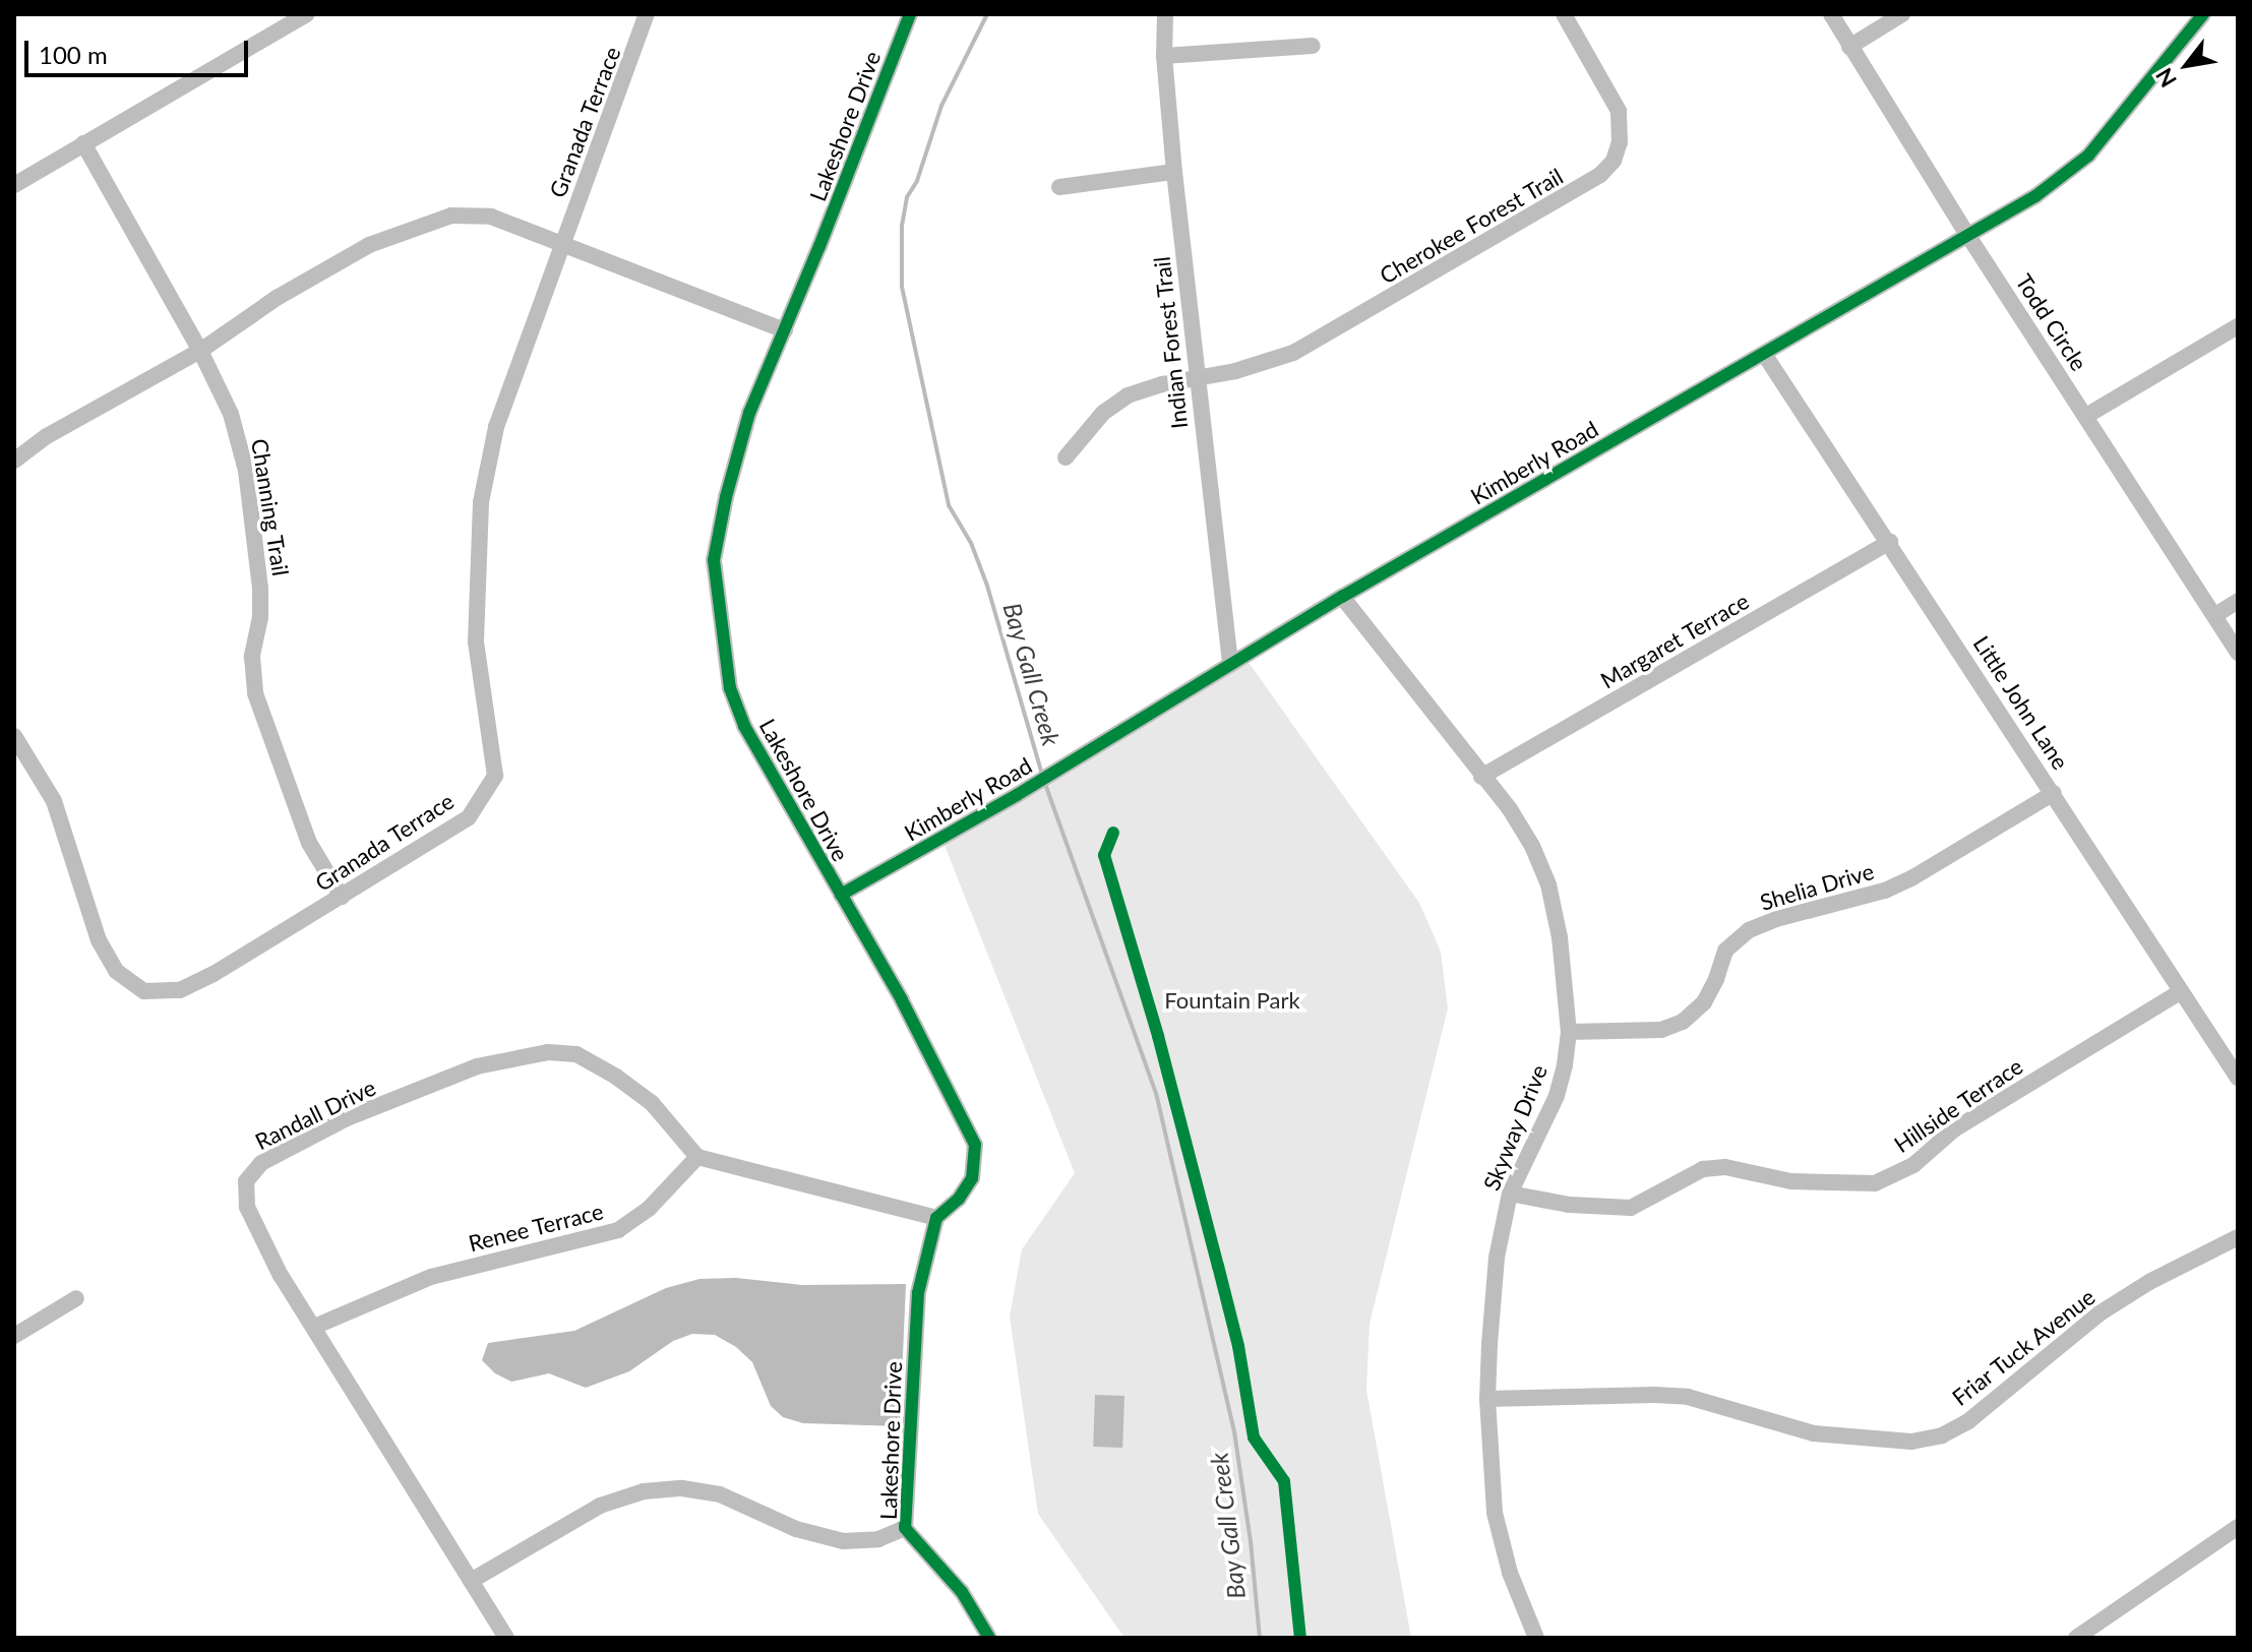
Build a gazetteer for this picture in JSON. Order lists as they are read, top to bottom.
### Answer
{
  "streets": {
    "street": [
      "Granada Terrace",
      "Lakeshore Drive",
      "Cherokee Forest Trail",
      "Todd Circle",
      "Indian Forest Trail",
      "Kimberly Road",
      "Channing Trail",
      "Margaret Terrace",
      "Little John Lane",
      "Shelia Drive",
      "Hillside Terrace",
      "Randall Drive",
      "Skyway Drive",
      "Renee Terrace",
      "Friar Tuck Avenue"
    ]
  },
  "crossings": [
    ["Granada Terrace", "Channing Trail"],
    ["Lakeshore Drive", "Kimberly Road"],
    ["Cherokee Forest Trail", "Indian Forest Trail"],
    ["Todd Circle", "Kimberly Road"],
    ["Indian Forest Trail", "Kimberly Road"],
    ["Kimberly Road", "Little John Lane"],
    ["Kimberly Road", "Skyway Drive"],
    ["Margaret Terrace", "Little John Lane"],
    ["Margaret Terrace", "Skyway Drive"],
    ["Little John Lane", "Shelia Drive"],
    ["Little John Lane", "Hillside Terrace"],
    ["Shelia Drive", "Skyway Drive"],
    ["Hillside Terrace", "Skyway Drive"],
    ["Randall Drive", "Renee Terrace"],
    ["Skyway Drive", "Friar Tuck Avenue"]
  ],
  "water": ["Bay Gall Creek"],
  "parks": ["Fountain Park"],
  "scale_bar": "100 m",
  "north": "bottom left"
}
